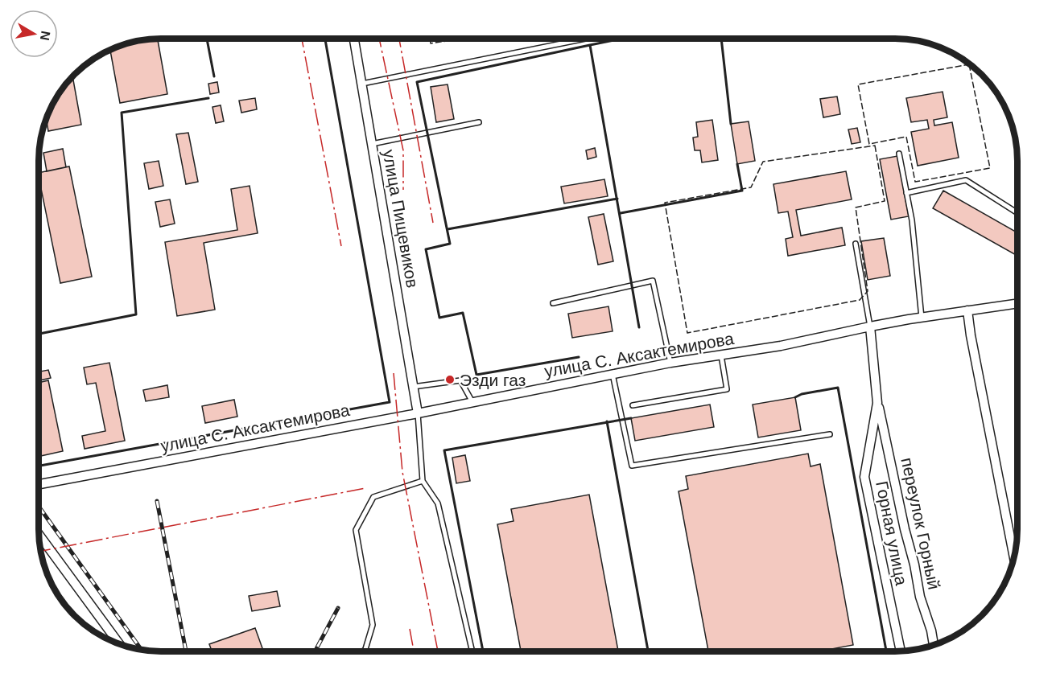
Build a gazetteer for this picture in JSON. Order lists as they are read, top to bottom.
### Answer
{
  "streets": {
    "street": [
      "улица Пищевиков",
      "улица С. Аксактемирова",
      "переулок Горный",
      "Горная улица"
    ]
  },
  "crossings": [
    ["улица Пищевиков", "улица С. Аксактемирова"],
    ["улица С. Аксактемирова", "Горная улица"],
    ["переулок Горный", "Горная улица"]
  ],
  "places": ["Эзди газ"],
  "north": "right"
}
